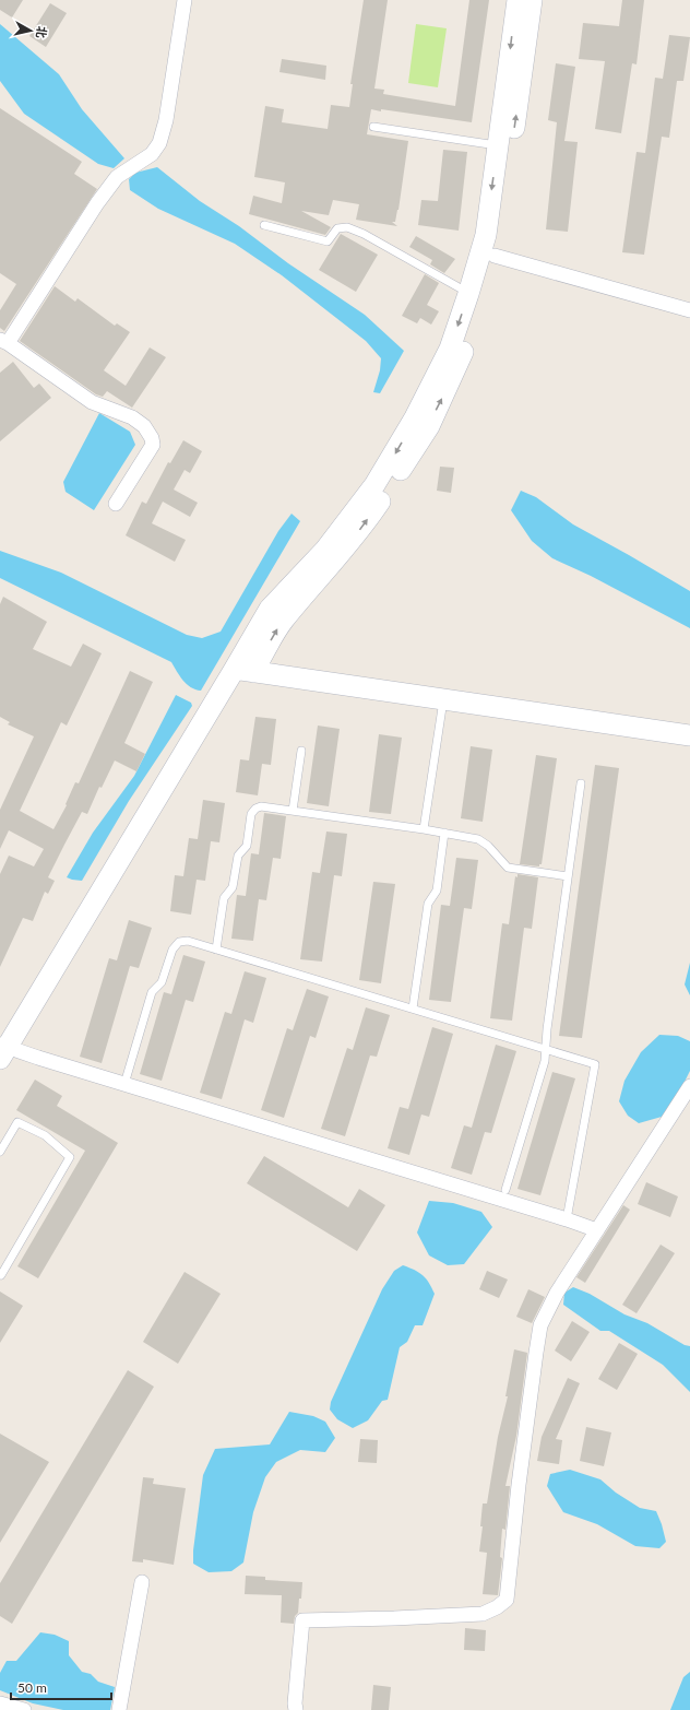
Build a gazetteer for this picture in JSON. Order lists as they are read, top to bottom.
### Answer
{
  "scale_bar": "50 m",
  "north": "right"
}
